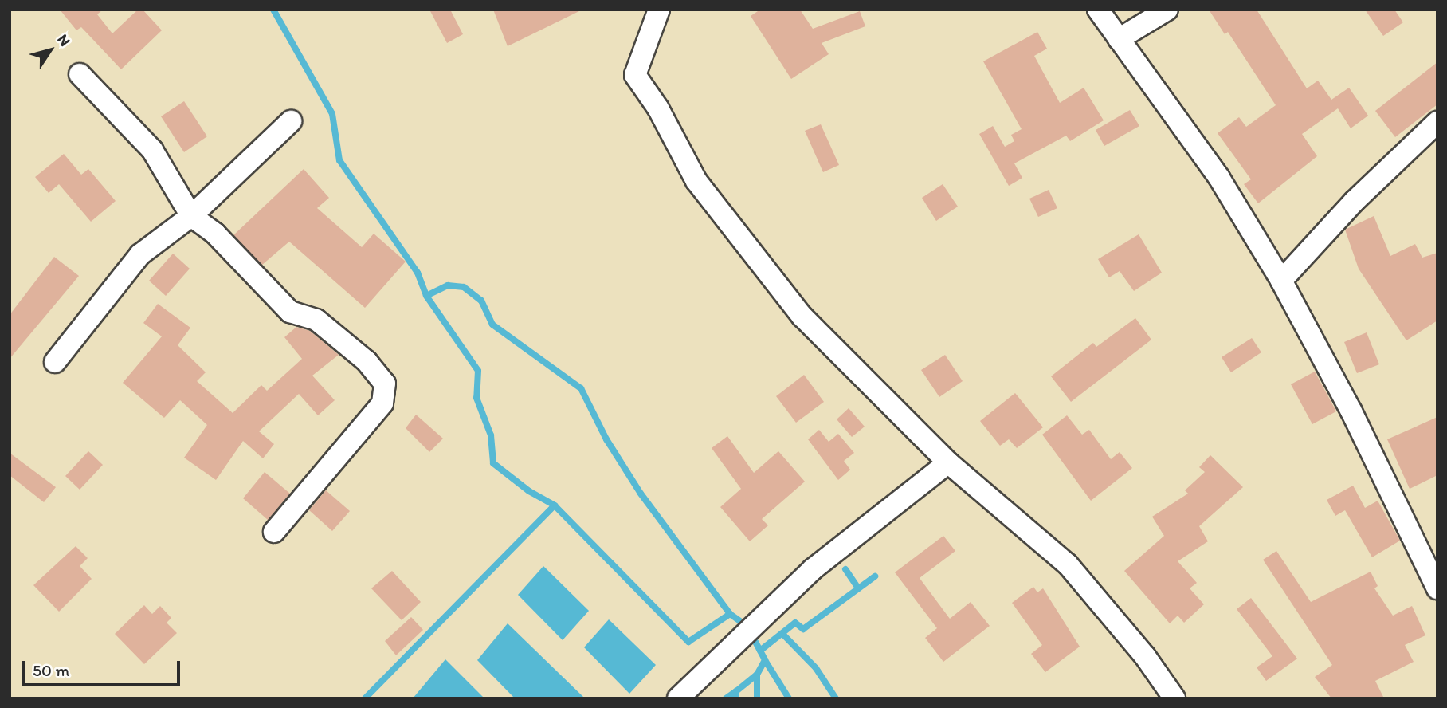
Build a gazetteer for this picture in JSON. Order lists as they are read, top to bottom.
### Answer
{
  "scale_bar": "50 m",
  "north": "top right"
}
